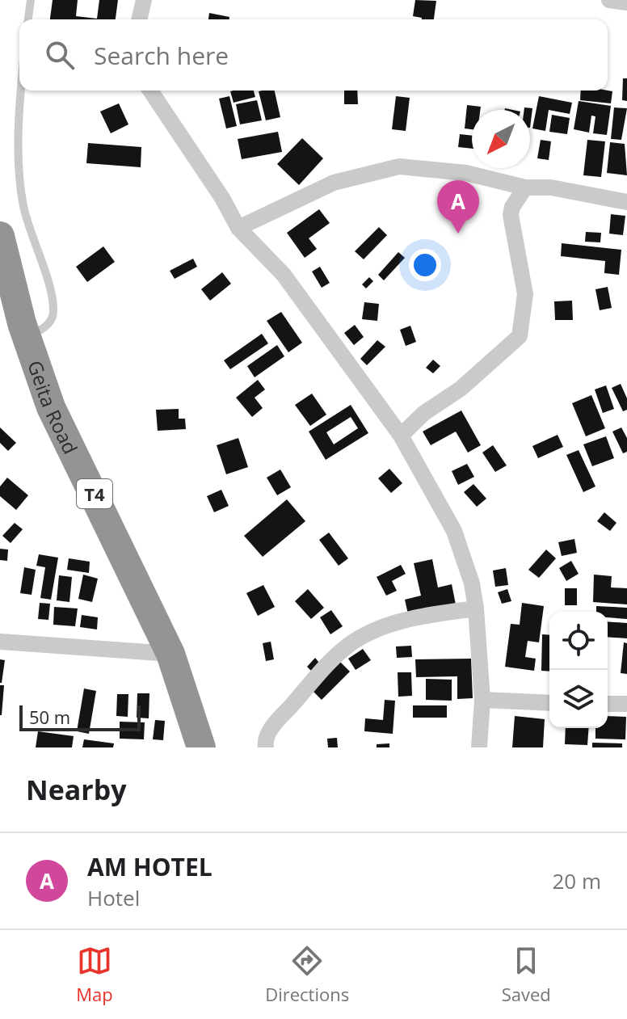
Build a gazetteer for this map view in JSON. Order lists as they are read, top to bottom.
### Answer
{
  "streets": {
    "highway": ["Geita Road", "T4"]
  },
  "scale_bar": "50 m",
  "north": "bottom left",
  "page": {
    "search": "Search here",
    "pins": "A",
    "scale": "50 m",
    "heading": "Nearby",
    "list": [
      {
        "mark": "A",
        "name": "AM HOTEL",
        "note": "Hotel",
        "value": "20 m"
      }
    ],
    "nav": ["Map", "Directions", "Saved"]
  }
}
